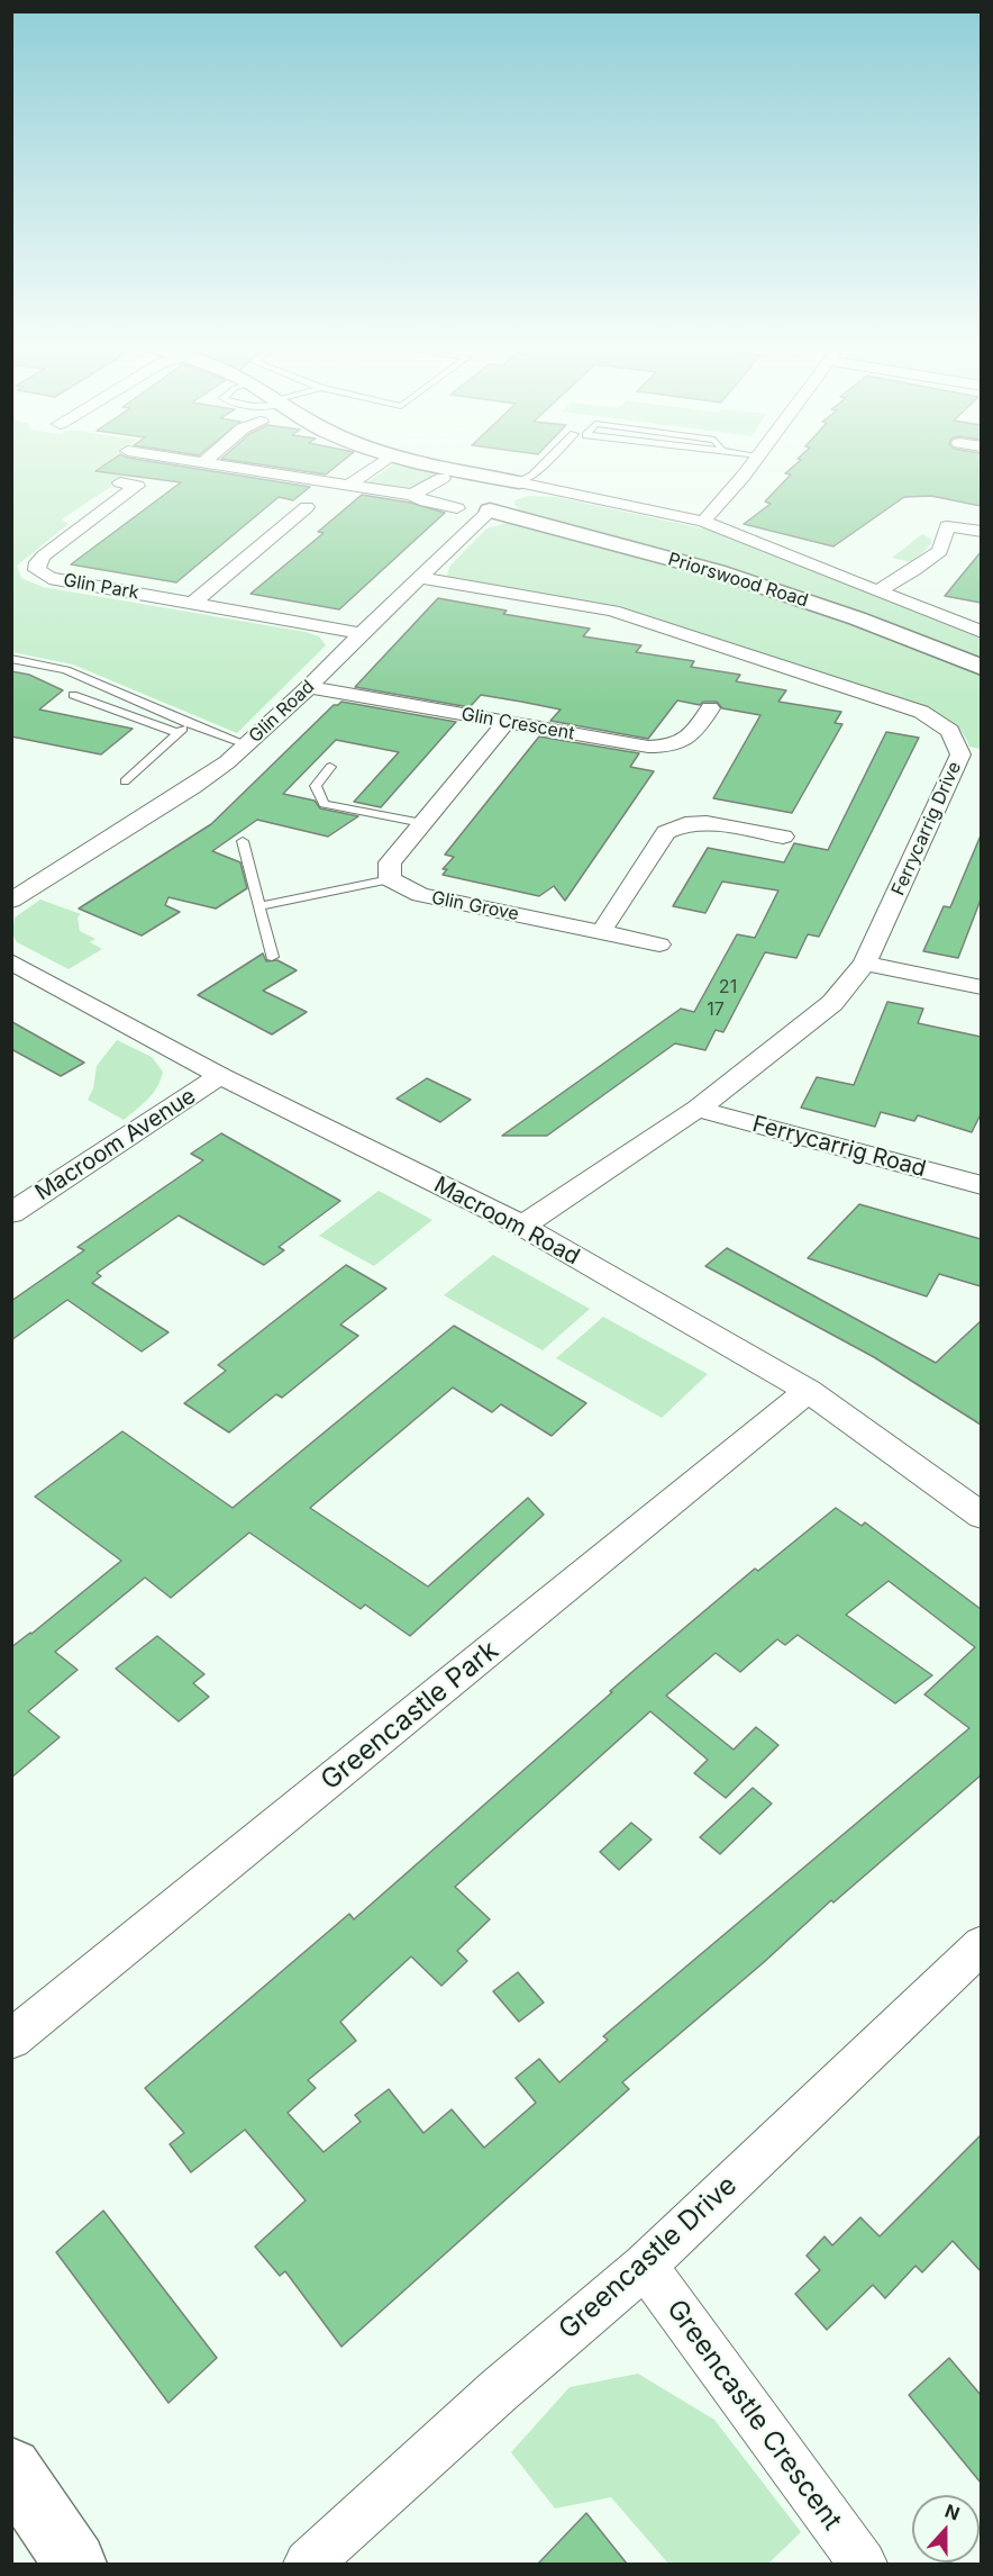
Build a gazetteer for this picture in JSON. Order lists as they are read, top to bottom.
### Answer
{
  "streets": {
    "street": [
      "Priorswood Road",
      "Glin Park",
      "Glin Road",
      "Glin Crescent",
      "Ferrycarrig Drive",
      "Glin Grove",
      "Macroom Avenue",
      "Ferrycarrig Road",
      "Macroom Road",
      "Greencastle Park",
      "Greencastle Drive",
      "Greencastle Crescent"
    ]
  },
  "crossings": [
    ["Priorswood Road", "Glin Road"],
    ["Glin Park", "Glin Road"],
    ["Glin Road", "Glin Crescent"],
    ["Glin Road", "Ferrycarrig Drive"],
    ["Ferrycarrig Drive", "Ferrycarrig Road"],
    ["Ferrycarrig Drive", "Macroom Road"],
    ["Macroom Avenue", "Macroom Road"],
    ["Macroom Road", "Greencastle Park"],
    ["Greencastle Drive", "Greencastle Crescent"]
  ],
  "house_numbers": ["21", "17"],
  "north": "top"
}
